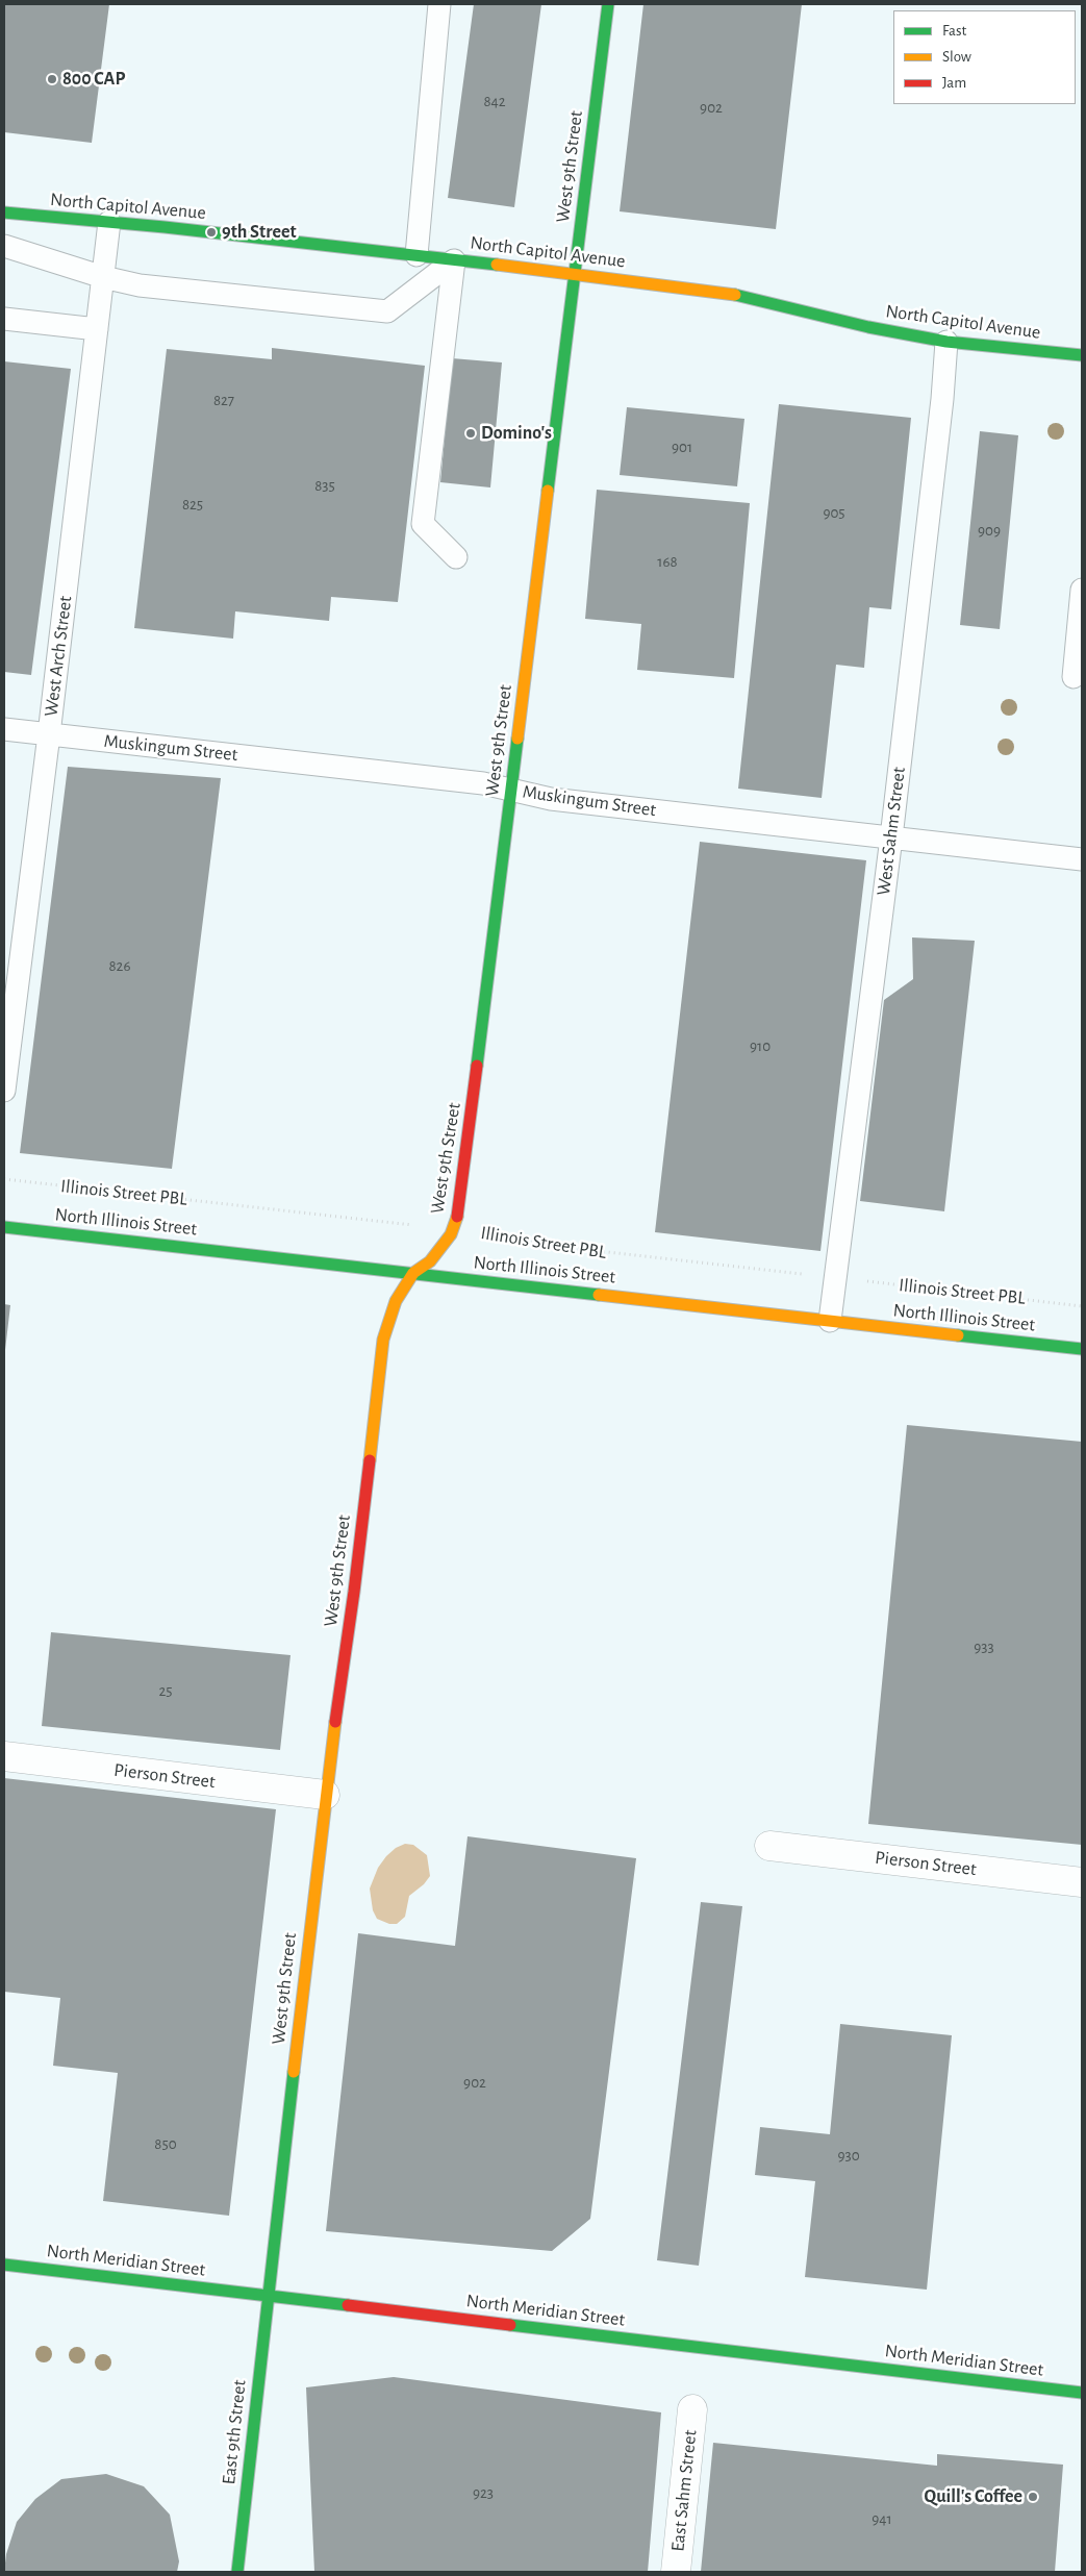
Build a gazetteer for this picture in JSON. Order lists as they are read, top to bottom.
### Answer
{
  "streets": {
    "main road": [
      "West 9th Street",
      "North Capitol Avenue",
      "North Illinois Street",
      "North Meridian Street",
      "East 9th Street"
    ],
    "street": ["Pierson Street", "East Sahm Street"],
    "lane": ["West Arch Street", "Muskingum Street", "West Sahm Street"],
    "path": ["Illinois Street PBL"]
  },
  "crossings": [
    ["West 9th Street", "North Capitol Avenue"],
    ["West 9th Street", "Muskingum Street"],
    ["West 9th Street", "Illinois Street PBL"],
    ["West 9th Street", "North Illinois Street"],
    ["West 9th Street", "Pierson Street"],
    ["West 9th Street", "North Meridian Street"],
    ["West 9th Street", "East 9th Street"],
    ["North Capitol Avenue", "West Arch Street"],
    ["North Capitol Avenue", "West Sahm Street"],
    ["West Arch Street", "Muskingum Street"],
    ["Muskingum Street", "West Sahm Street"],
    ["West Sahm Street", "Illinois Street PBL"],
    ["West Sahm Street", "North Illinois Street"],
    ["North Meridian Street", "East 9th Street"]
  ],
  "places": [
    "800 CAP",
    "9th Street",
    "Domino's",
    "Quill's Coffee"
  ],
  "house_numbers": [
    "842",
    "902",
    "827",
    "901",
    "835",
    "825",
    "905",
    "909",
    "168",
    "826",
    "910",
    "933",
    "25",
    "902",
    "850",
    "930",
    "923",
    "941"
  ],
  "legend": ["Fast", "Slow", "Jam"]
}
